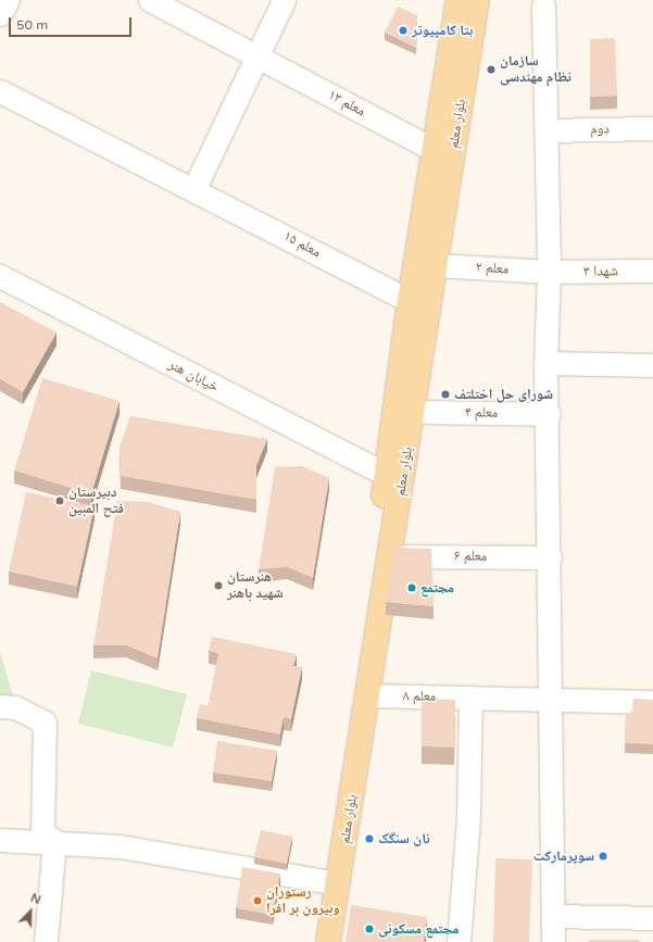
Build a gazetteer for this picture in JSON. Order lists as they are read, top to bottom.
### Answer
{
  "streets": {
    "main road": ["بلوار معلم"],
    "street": [
      "معلم ۱۳",
      "دوم",
      "معلم ۱۵",
      "معلم ۲",
      "شهدا ۳",
      "خیابان هنر",
      "معلم ۴",
      "معلم ۶",
      "معلم ۸"
    ]
  },
  "crossings": [
    ["معلم ۱۳", "بلوار معلم"],
    ["بلوار معلم", "معلم ۱۵"],
    ["بلوار معلم", "معلم ۲"],
    ["بلوار معلم", "خیابان هنر"],
    ["بلوار معلم", "معلم ۴"],
    ["بلوار معلم", "معلم ۶"],
    ["بلوار معلم", "معلم ۸"],
    ["معلم ۲", "شهدا ۳"]
  ],
  "places": [
    "بتا کامپیوتر",
    "سازمان نظام مهندسی",
    "شورای حل اختلتف",
    "دبیرستان فتح المبین",
    "هنرستان شهید باهنر",
    "مجتمع",
    "نان سنگک",
    "سوپرمارکت",
    "رستوران وبیرون بر افرا",
    "مجتمع مسکونی"
  ],
  "scale_bar": "50 m",
  "north": "top right"
}
